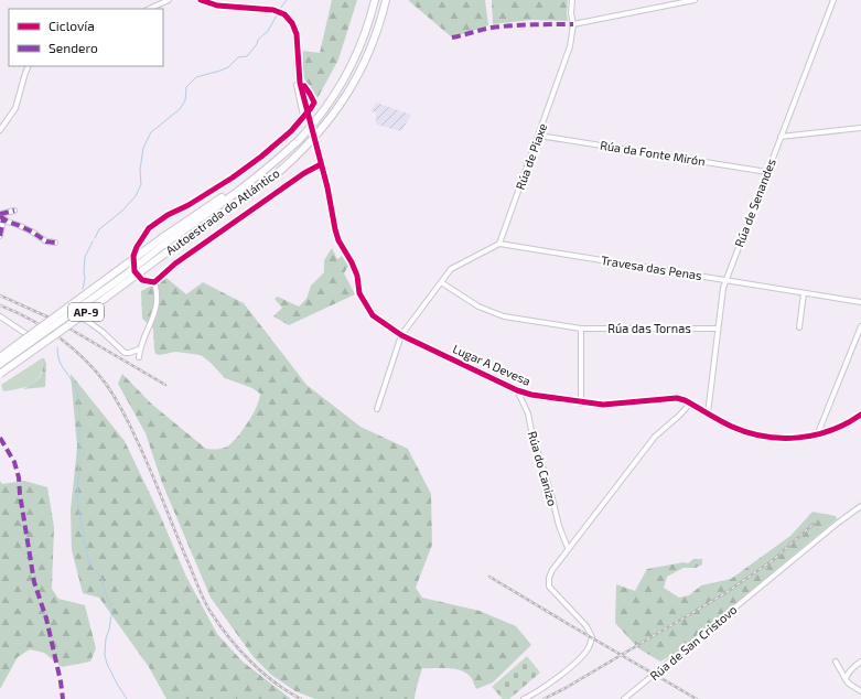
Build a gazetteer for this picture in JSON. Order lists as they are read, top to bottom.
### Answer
{
  "streets": {
    "highway": ["Autoestrada do Atlántico", "AP-9"],
    "street": [
      "Rúa da Fonte Mirón",
      "Rúa de Piaxe",
      "Rúa de Senandes",
      "Travesa das Penas",
      "Rúa das Tornas",
      "Lugar A Devesa",
      "Rúa do Canizo",
      "Rúa de San Cristovo"
    ]
  },
  "crossings": [
    ["Rúa da Fonte Mirón", "Rúa de Piaxe"],
    ["Rúa da Fonte Mirón", "Rúa de Senandes"],
    ["Rúa de Piaxe", "Travesa das Penas"],
    ["Rúa de Senandes", "Travesa das Penas"],
    ["Rúa de Senandes", "Rúa das Tornas"],
    ["Rúa de Senandes", "Lugar A Devesa"],
    ["Lugar A Devesa", "Rúa do Canizo"]
  ],
  "legend": ["Ciclovía", "Sendero"]
}
